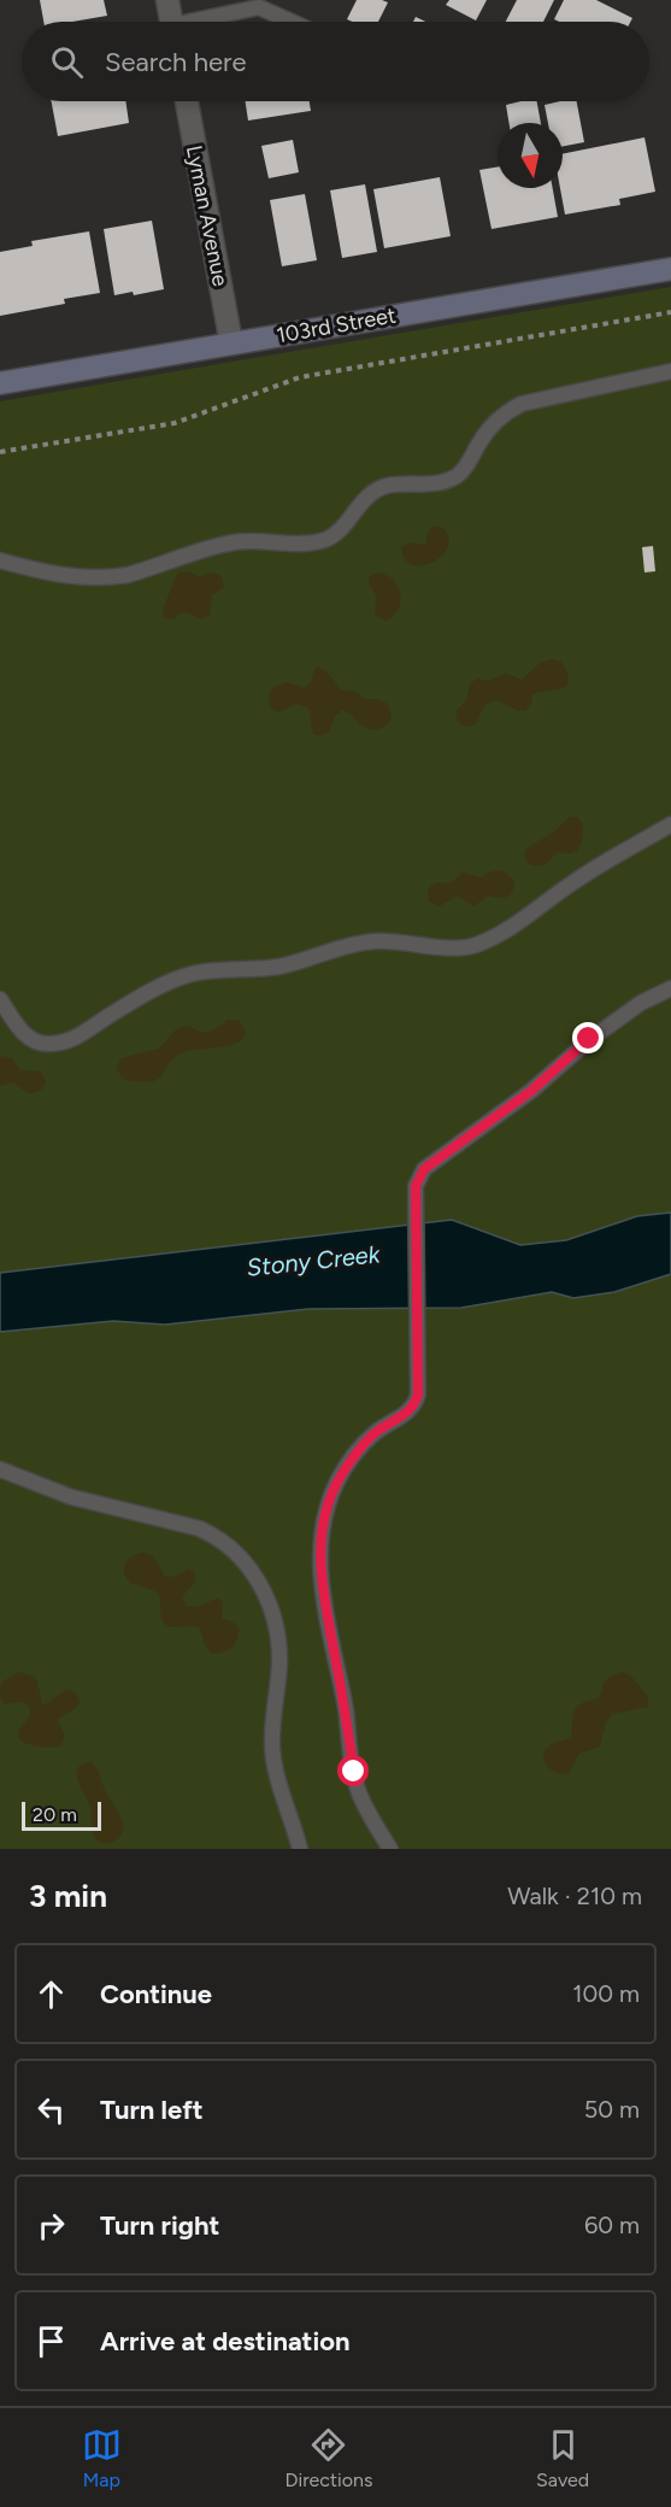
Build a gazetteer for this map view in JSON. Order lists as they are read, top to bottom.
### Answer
{
  "streets": {
    "street": ["Lyman Avenue", "103rd Street"]
  },
  "crossings": [
    ["Lyman Avenue", "103rd Street"]
  ],
  "water": ["Stony Creek"],
  "scale_bar": "20 m",
  "north": "bottom",
  "page": {
    "search": "Search here",
    "scale": "20 m",
    "heading": ["3 min", "Walk · 210 m"],
    "list": [
      ["Continue", "100 m"],
      ["Turn left", "50 m"],
      ["Turn right", "60 m"],
      "Arrive at destination"
    ],
    "nav": ["Map", "Directions", "Saved"]
  }
}
